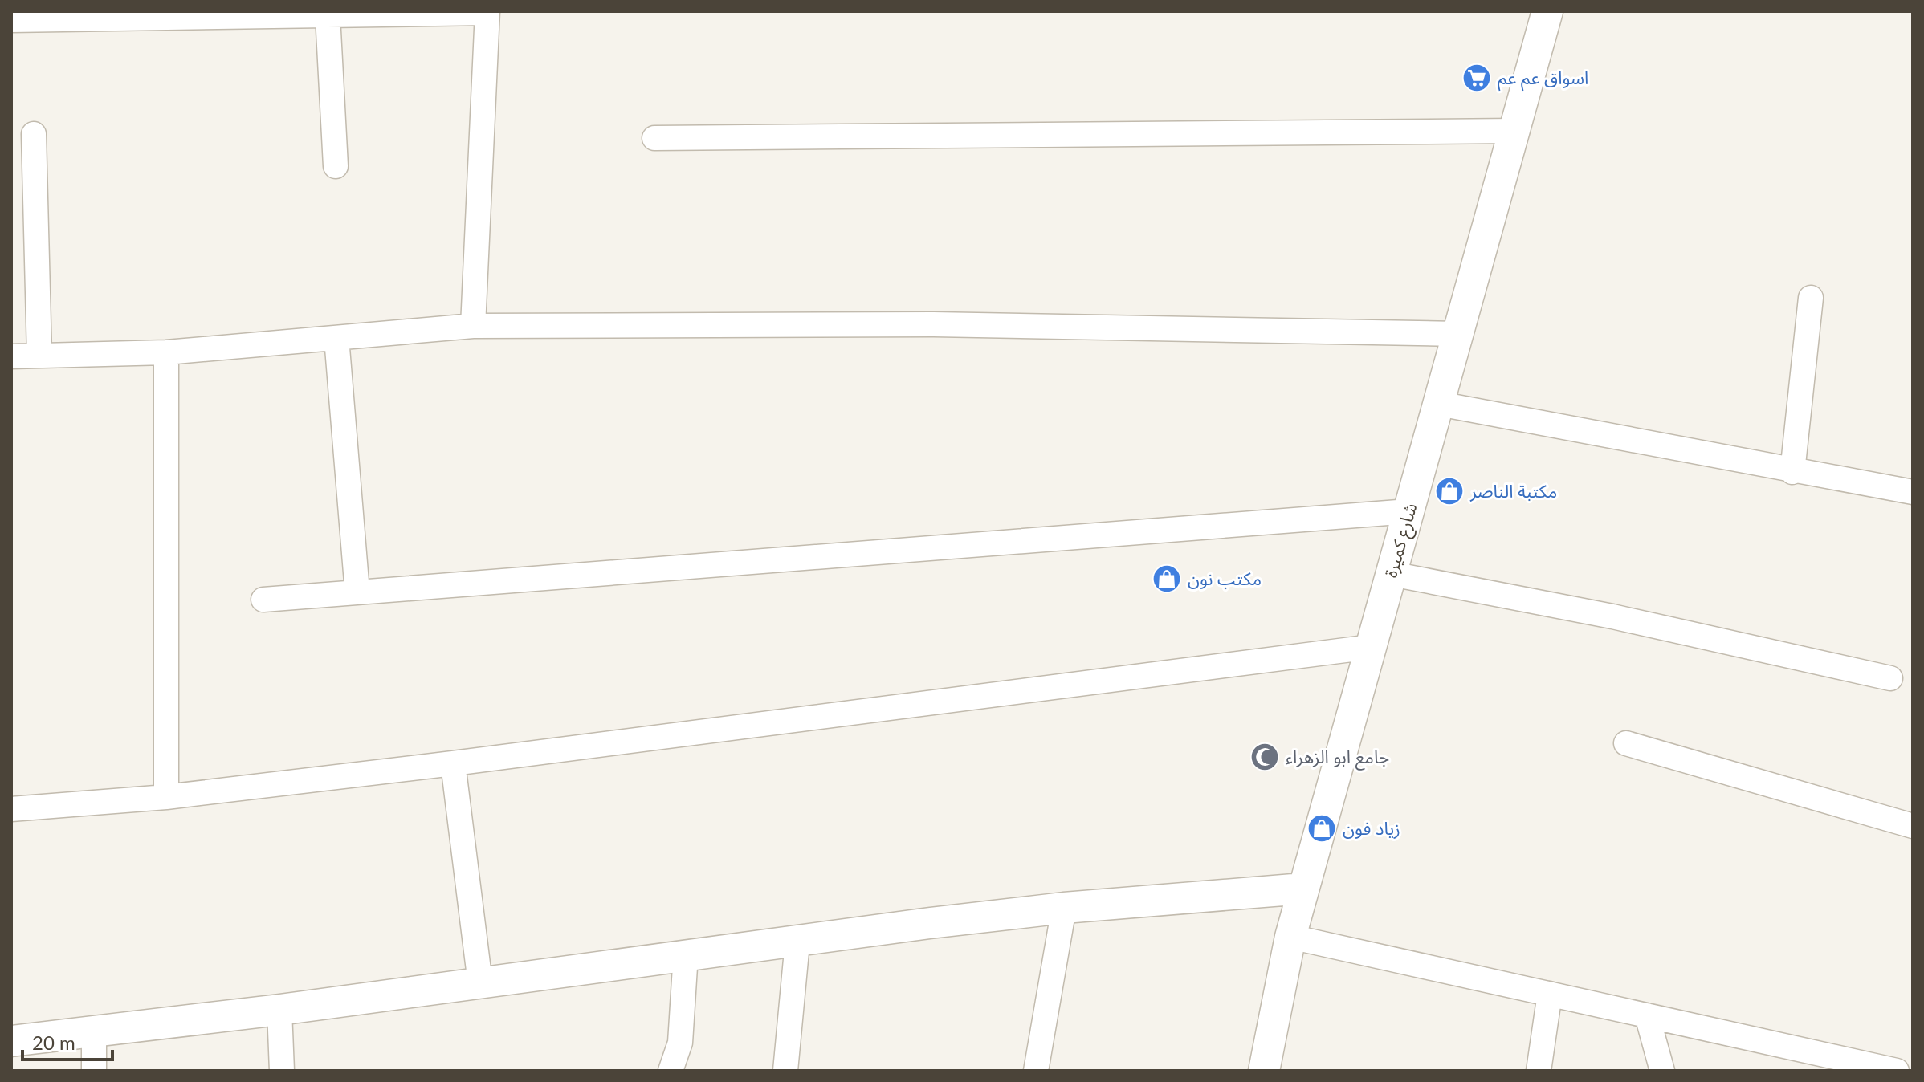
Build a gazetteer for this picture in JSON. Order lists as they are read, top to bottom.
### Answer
{
  "streets": {
    "street": ["شارع كميرة"]
  },
  "places": {
    "supermarket": ["اسواق عم عم"],
    "shop": ["مكتبة الناصر", "مكتب نون", "زياد فون"],
    "mosque": ["جامع ابو الزهراء"]
  },
  "scale_bar": "20 m"
}
